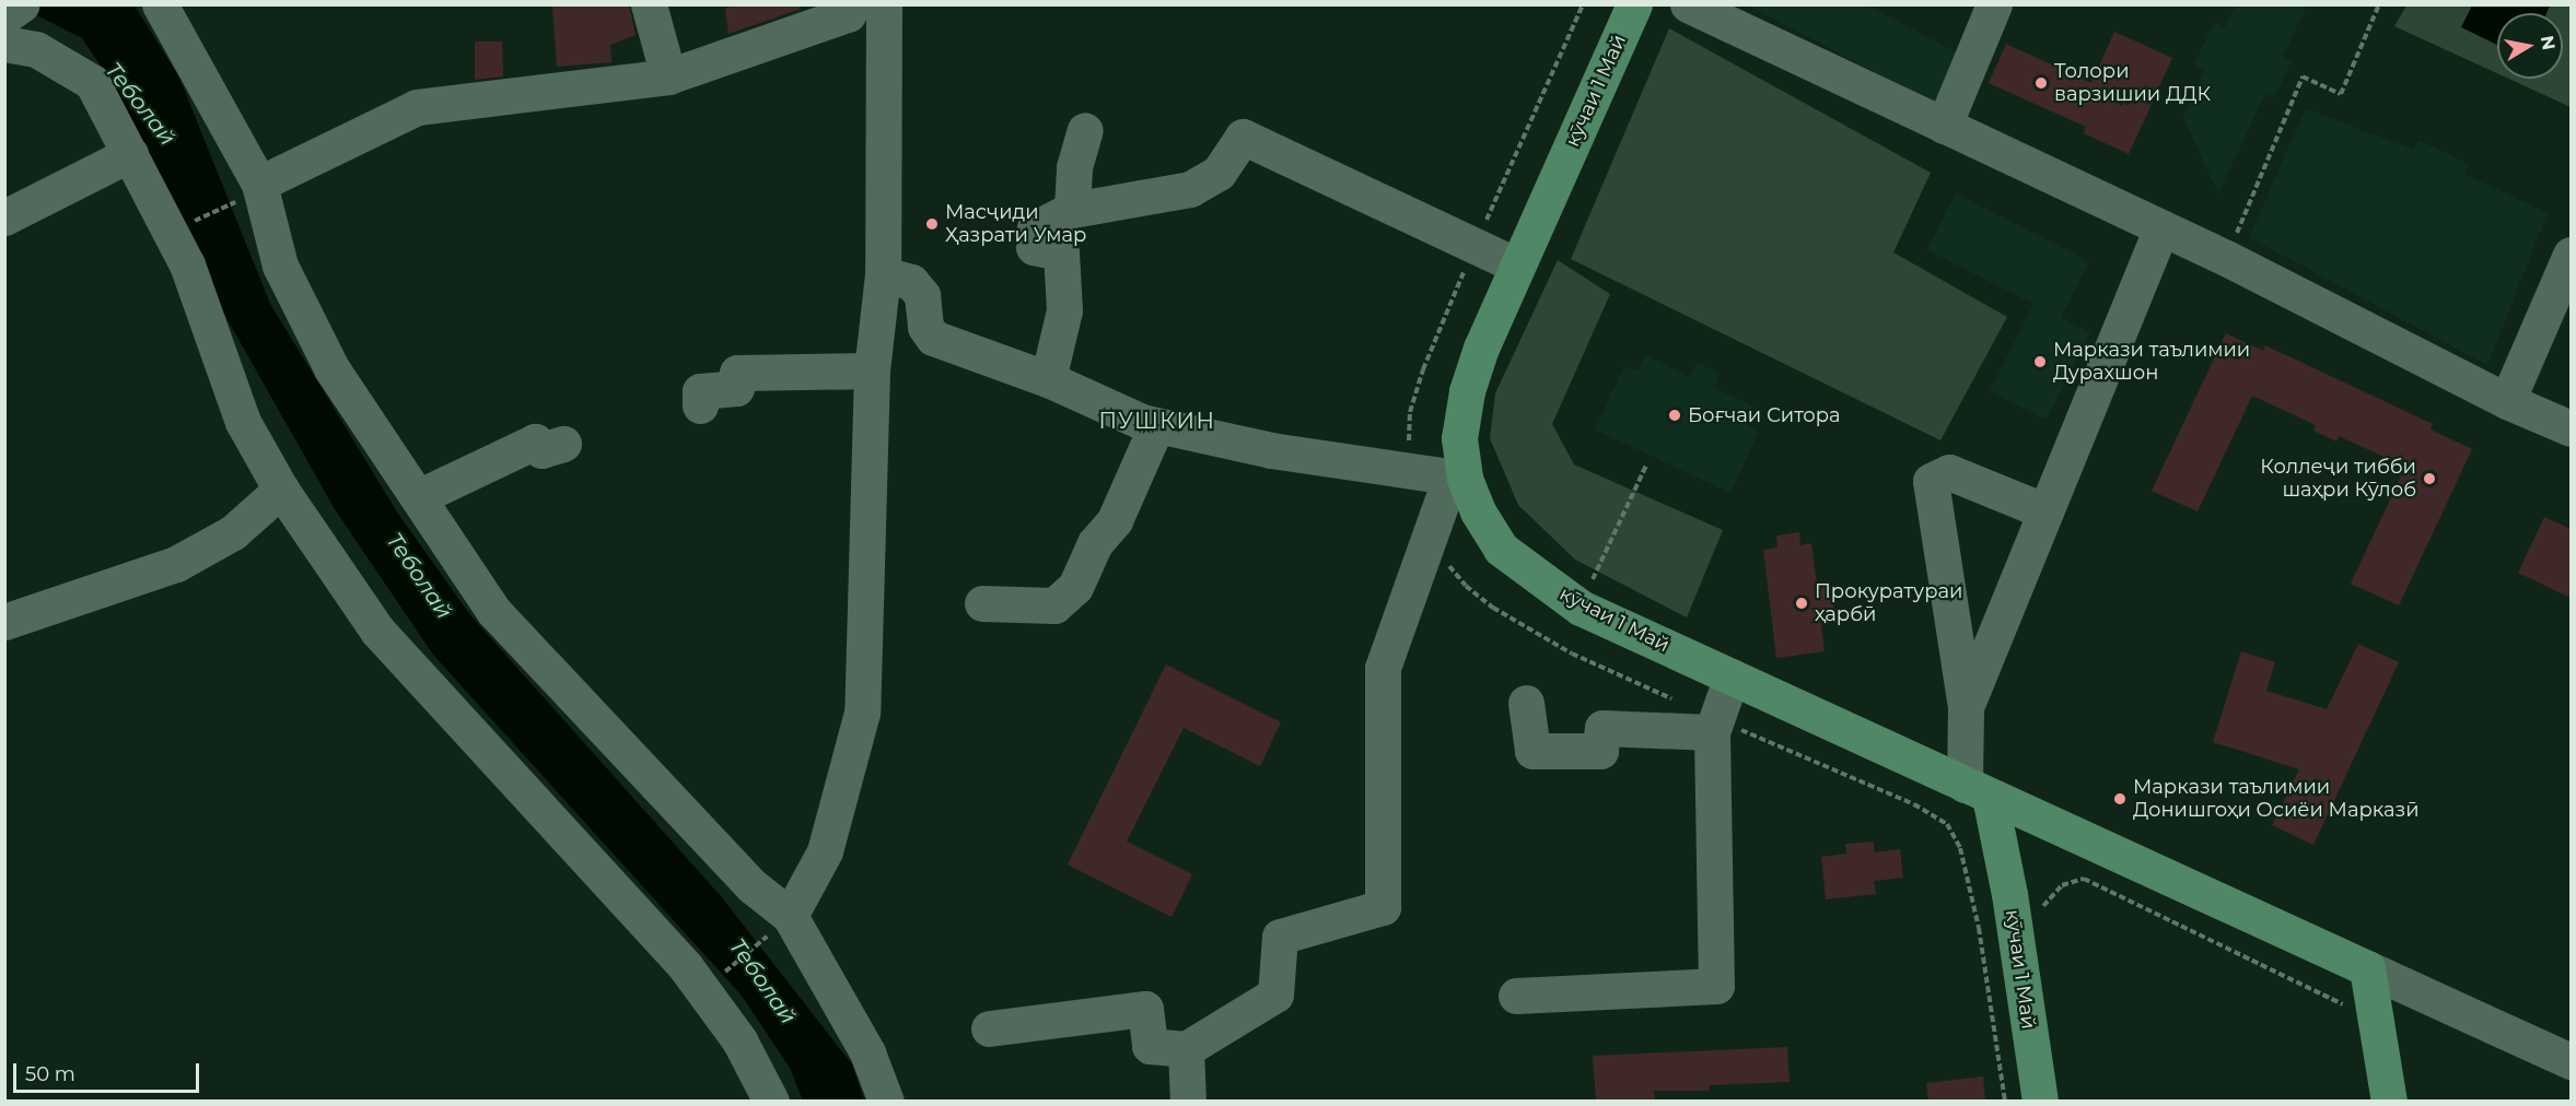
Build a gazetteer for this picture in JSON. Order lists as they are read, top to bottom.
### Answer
{
  "streets": {
    "main road": ["кӯчаи 1 Май"]
  },
  "districts": ["ПУШКИН"],
  "water": ["Теболай"],
  "places": [
    "Толори варзишии ДДК",
    "Масҷиди Ҳазрати Умар",
    "Маркази таълимии Дурахшон",
    "Боғчаи Ситора",
    "Коллеҷи тибби шаҳри Кӯлоб",
    "Прокуратураи ҳарбӣ",
    "Маркази таълимии Донишгоҳи Осиёи Марказӣ"
  ],
  "scale_bar": "50 m",
  "north": "right"
}
